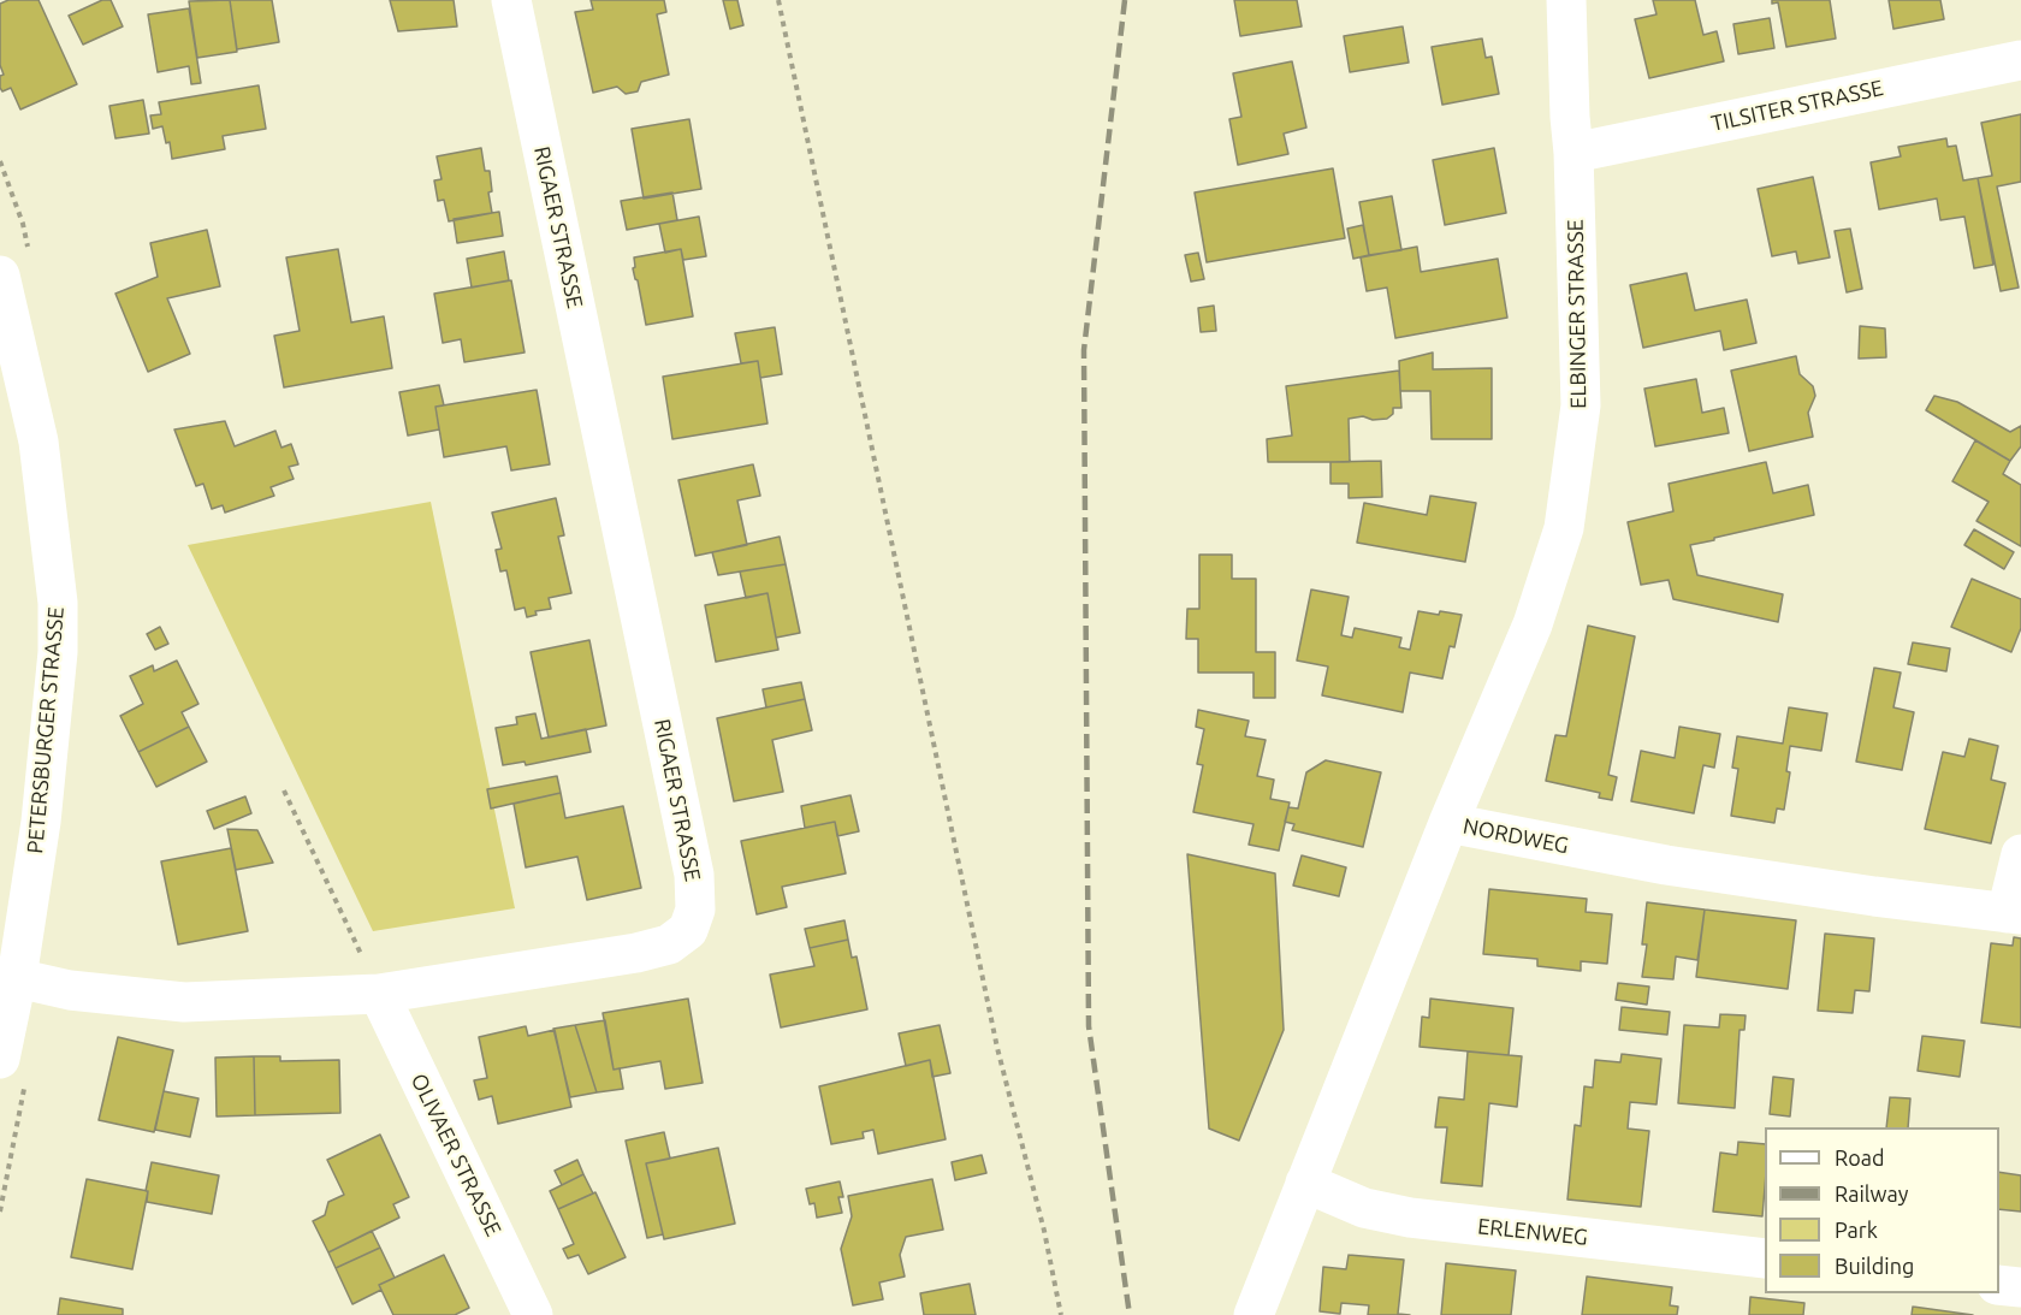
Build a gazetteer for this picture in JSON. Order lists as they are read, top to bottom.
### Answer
{
  "streets": {
    "street": [
      "TILSITER STRASSE",
      "RIGAER STRASSE",
      "ELBINGER STRASSE",
      "PETERSBURGER STRASSE",
      "NORDWEG",
      "OLIVAER STRASSE",
      "ERLENWEG"
    ]
  },
  "crossings": [
    ["TILSITER STRASSE", "ELBINGER STRASSE"],
    ["RIGAER STRASSE", "PETERSBURGER STRASSE"],
    ["RIGAER STRASSE", "OLIVAER STRASSE"],
    ["ELBINGER STRASSE", "NORDWEG"],
    ["NORDWEG", "ERLENWEG"]
  ],
  "legend": [
    "Road",
    "Railway",
    "Park",
    "Building"
  ]
}
